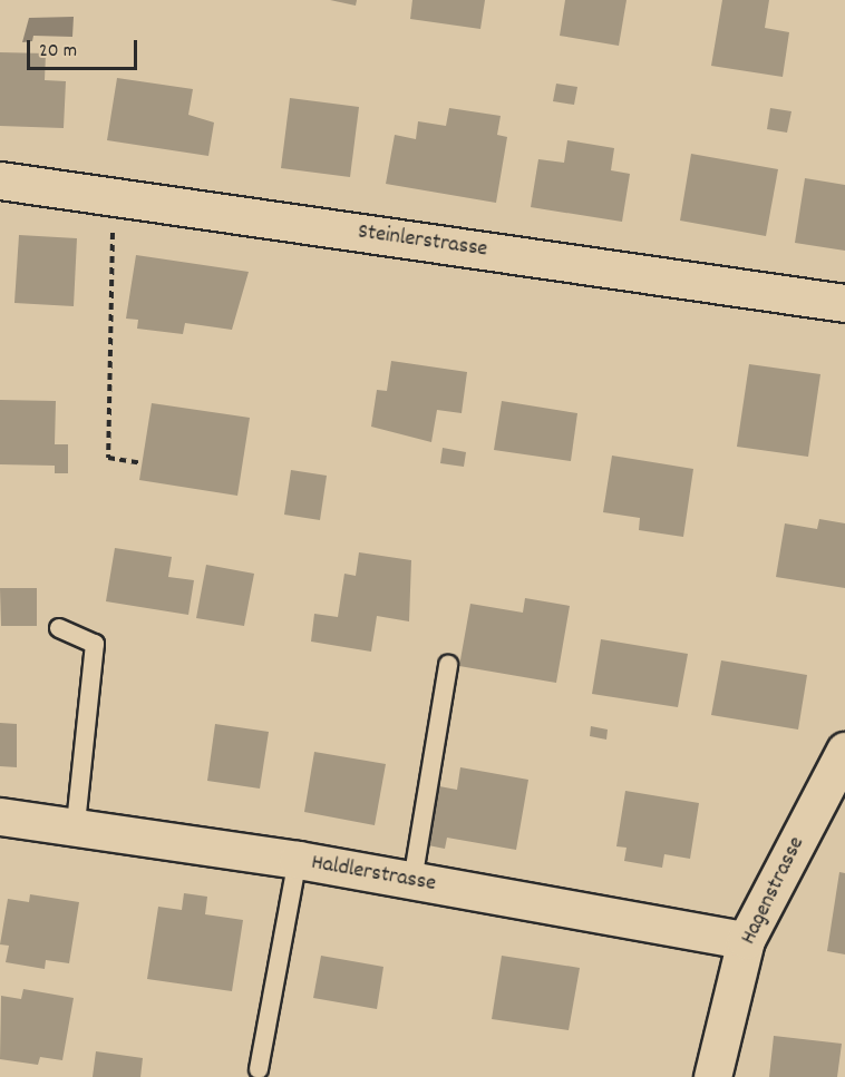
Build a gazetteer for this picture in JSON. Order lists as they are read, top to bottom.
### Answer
{
  "streets": {
    "street": ["Steinlerstrasse", "Haldlerstrasse", "Hagenstrasse"]
  },
  "crossings": [
    ["Haldlerstrasse", "Hagenstrasse"]
  ],
  "scale_bar": "20 m"
}
